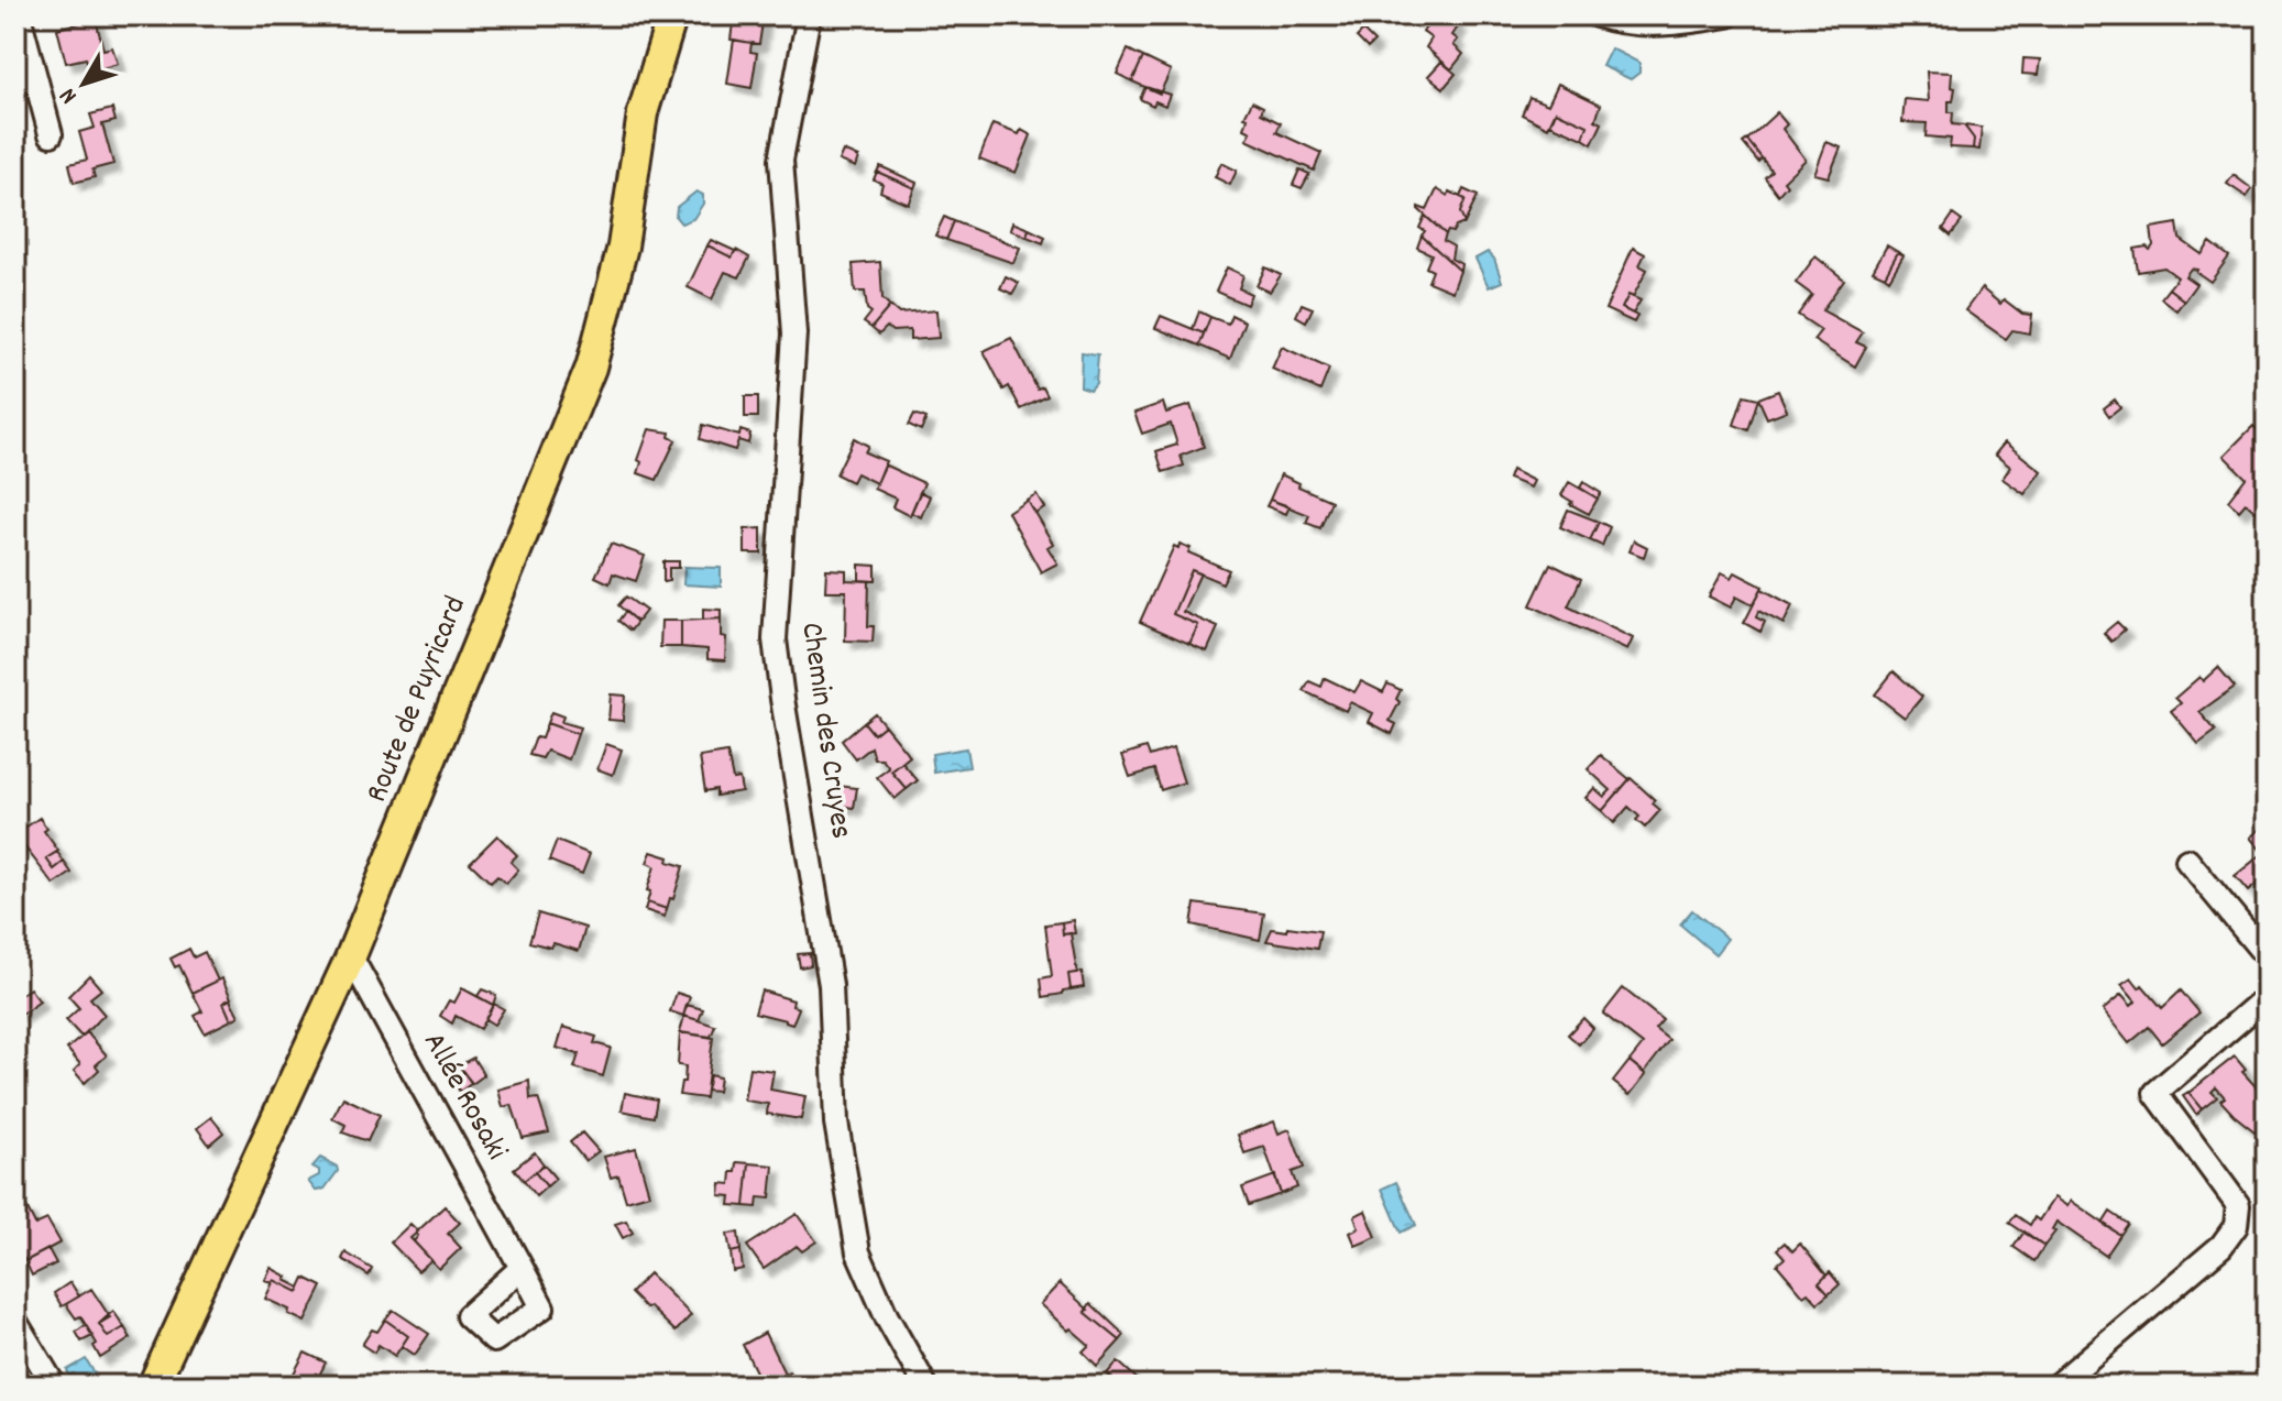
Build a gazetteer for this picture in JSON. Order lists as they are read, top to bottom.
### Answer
{
  "streets": {
    "main road": ["Route de Puyricard"],
    "street": ["Chemin des Cruyes", "Allée Rosaki"]
  },
  "crossings": [
    ["Route de Puyricard", "Allée Rosaki"]
  ],
  "north": "bottom left"
}
